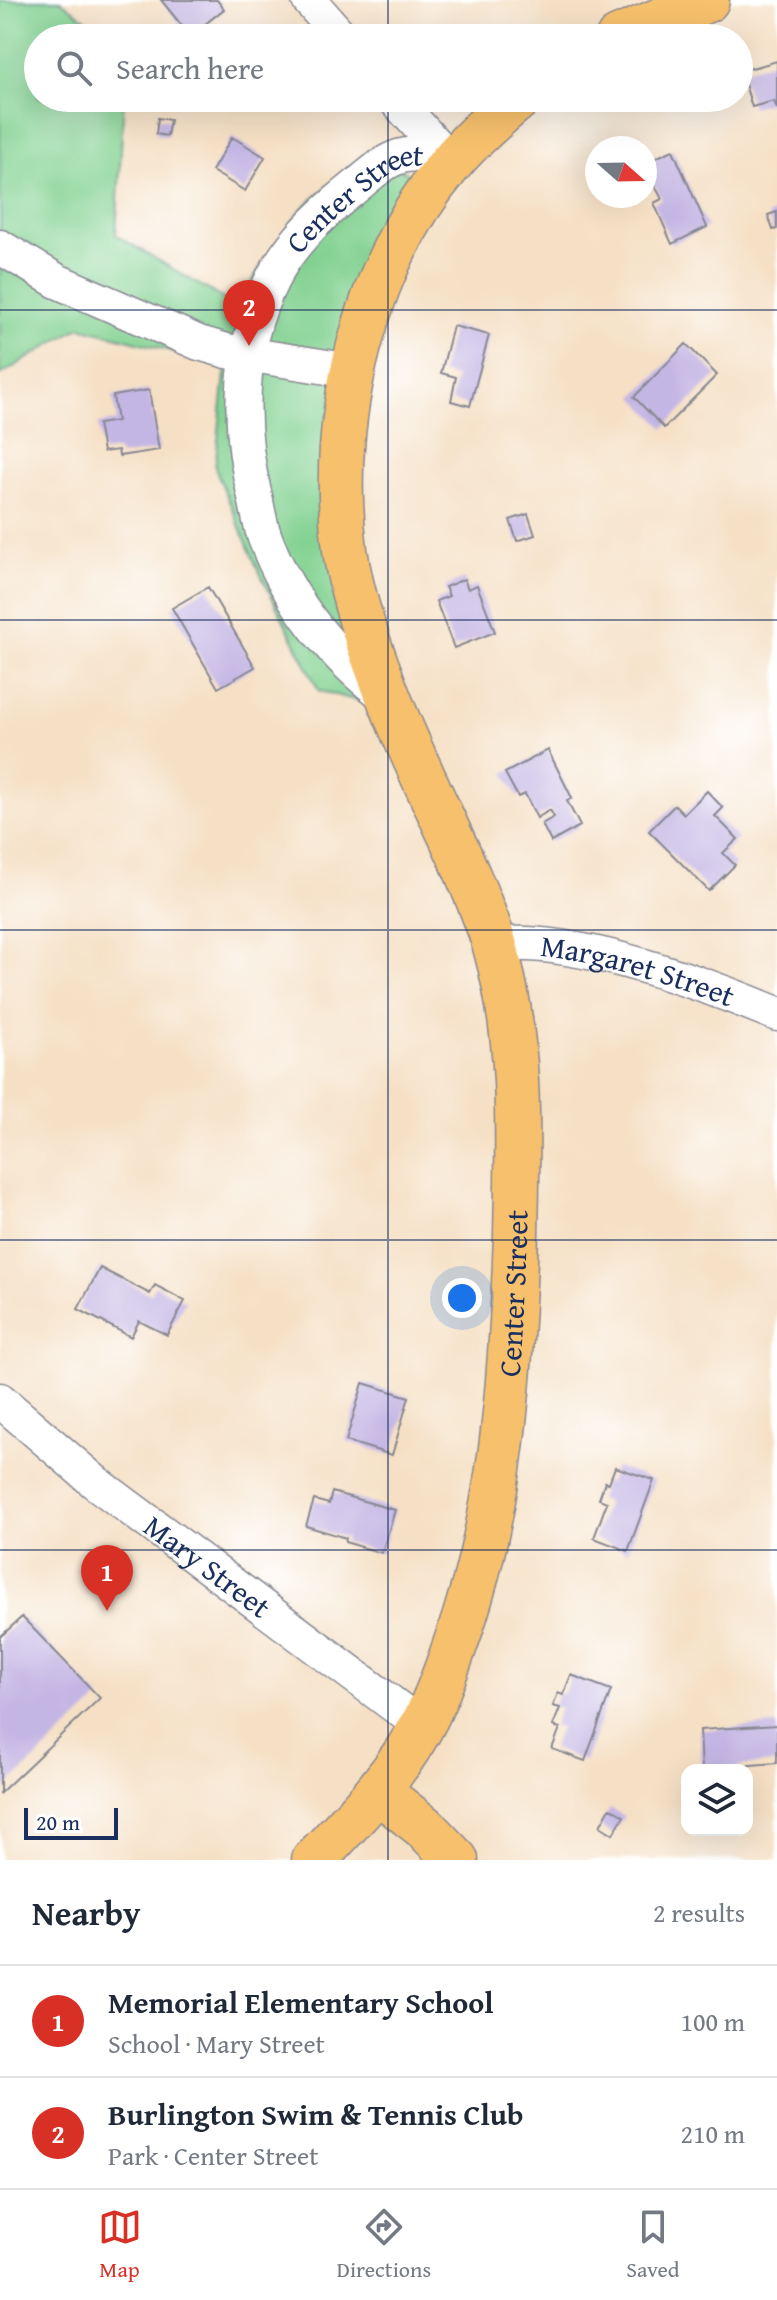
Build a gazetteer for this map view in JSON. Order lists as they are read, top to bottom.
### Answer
{
  "streets": {
    "main road": ["Center Street"],
    "street": ["Margaret Street", "Mary Street"]
  },
  "crossings": [
    ["Center Street", "Margaret Street"],
    ["Center Street", "Mary Street"]
  ],
  "scale_bar": "20 m",
  "north": "right",
  "page": {
    "search": "Search here",
    "pins": ["2", "1"],
    "scale": "20 m",
    "heading": ["Nearby", "2 results"],
    "list": [
      {
        "mark": "1",
        "name": "Memorial Elementary School",
        "note": "School · Mary Street",
        "value": "100 m"
      },
      {
        "mark": "2",
        "name": "Burlington Swim & Tennis Club",
        "note": "Park · Center Street",
        "value": "210 m"
      }
    ],
    "nav": ["Map", "Directions", "Saved"]
  }
}
